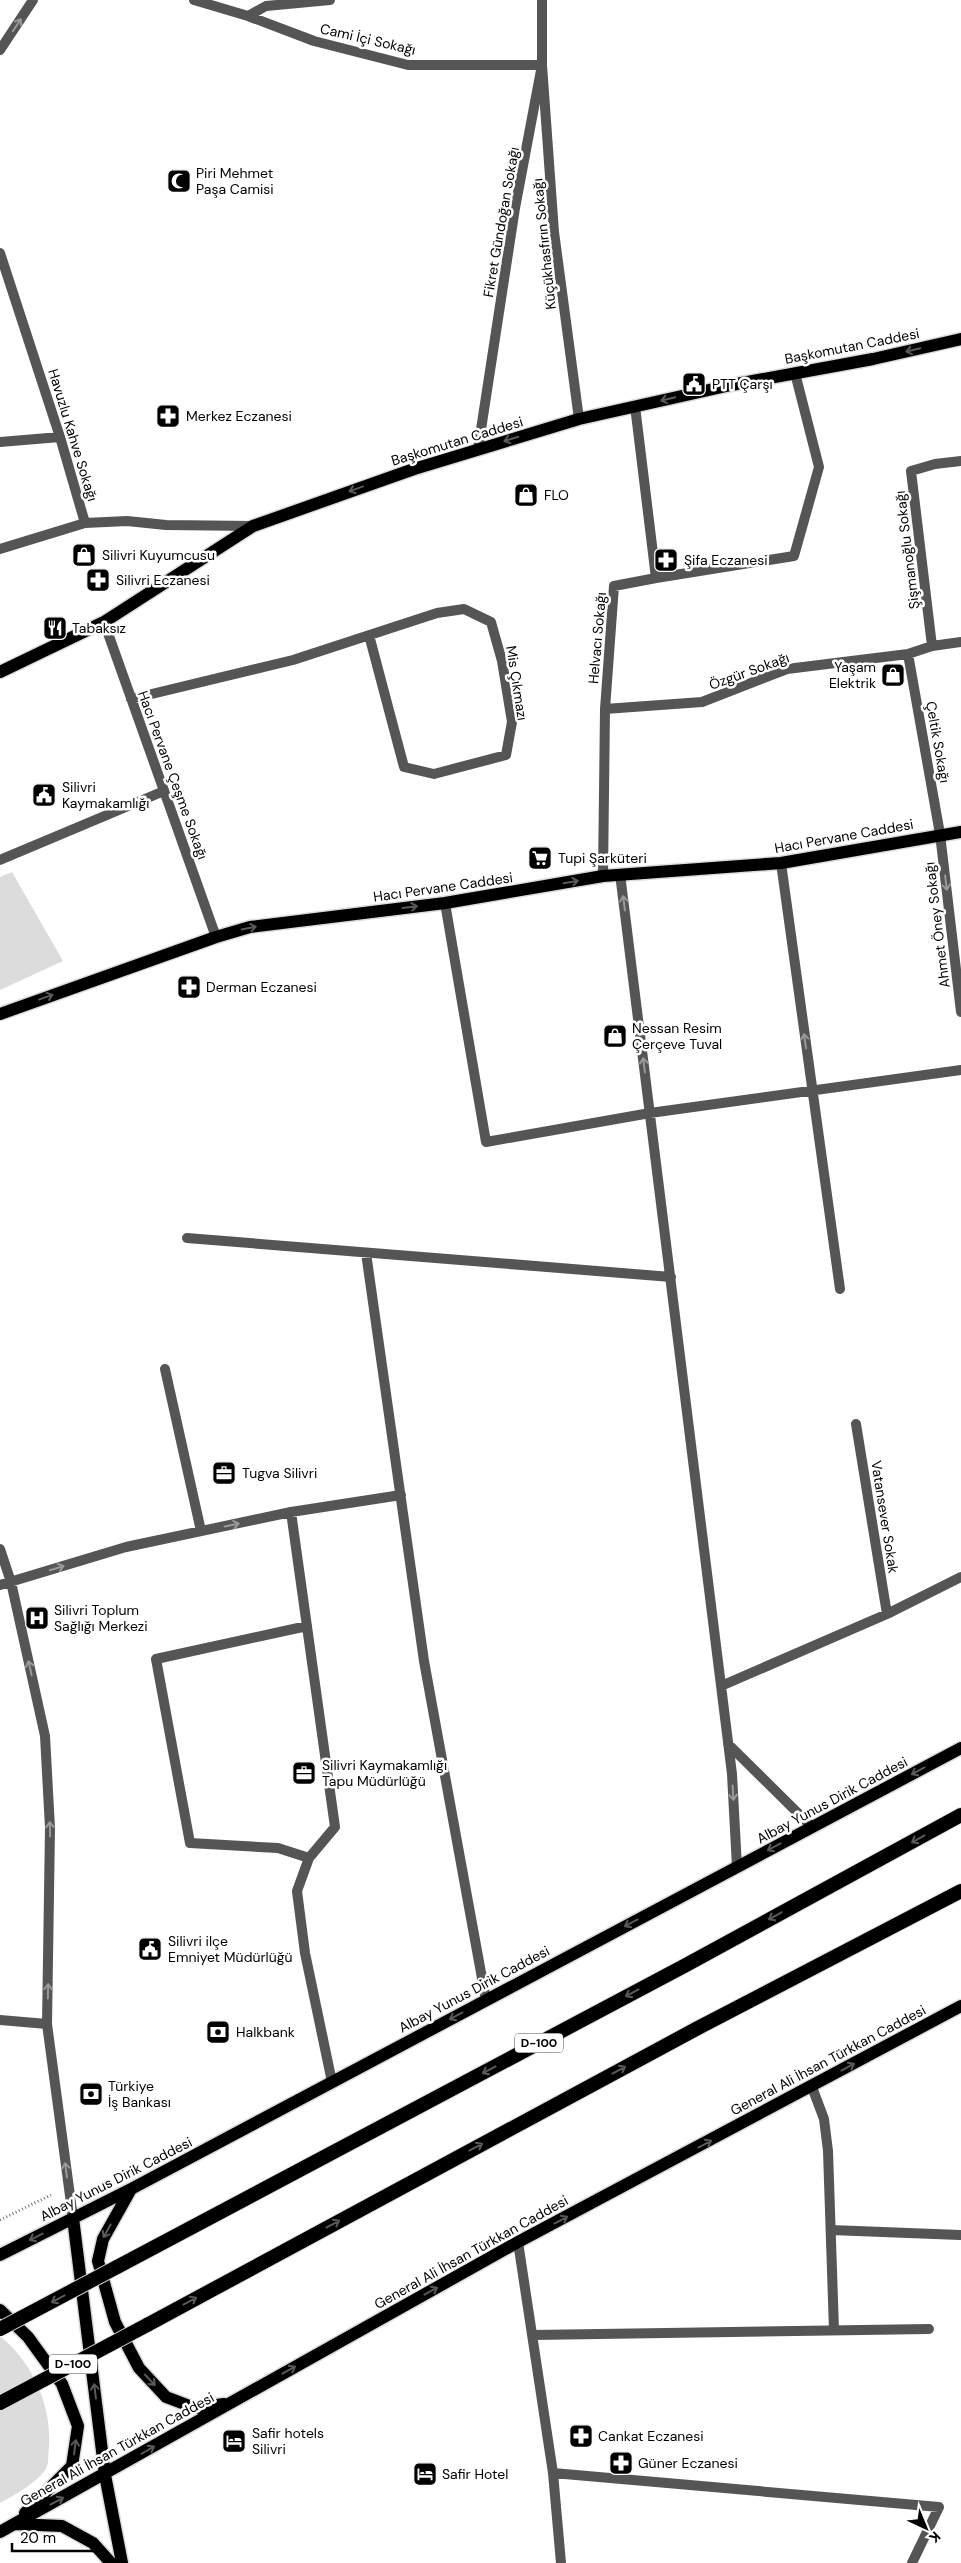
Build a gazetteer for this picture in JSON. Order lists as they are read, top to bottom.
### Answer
{
  "streets": {
    "highway": ["D-100"],
    "main road": [
      "Başkomutan Caddesi",
      "Hacı Pervane Caddesi",
      "Albay Yunus Dirik Caddesi",
      "General Ali İhsan Türkkan Caddesi"
    ],
    "street": [
      "Cami İçi Sokağı",
      "Fikret Gündoğan Sokağı",
      "Küçükhasfırın Sokağı",
      "Havuzlu Kahve Sokağı",
      "Şişmanoğlu Sokağı",
      "Helvacı Sokağı",
      "Özgür Sokağı",
      "Mis Çıkmazı",
      "Çeltik Sokağı",
      "Hacı Pervane Çeşme Sokağı",
      "Ahmet Öney Sokağı",
      "Vatansever Sokak"
    ]
  },
  "crossings": [
    ["Cami İçi Sokağı", "Fikret Gündoğan Sokağı"],
    ["Cami İçi Sokağı", "Küçükhasfırın Sokağı"],
    ["Fikret Gündoğan Sokağı", "Küçükhasfırın Sokağı"],
    ["Fikret Gündoğan Sokağı", "Başkomutan Caddesi"],
    ["Küçükhasfırın Sokağı", "Başkomutan Caddesi"],
    ["Başkomutan Caddesi", "Havuzlu Kahve Sokağı"],
    ["Başkomutan Caddesi", "Hacı Pervane Çeşme Sokağı"],
    ["Şişmanoğlu Sokağı", "Özgür Sokağı"],
    ["Helvacı Sokağı", "Özgür Sokağı"],
    ["Helvacı Sokağı", "Hacı Pervane Caddesi"],
    ["Özgür Sokağı", "Çeltik Sokağı"],
    ["Mis Çıkmazı", "Hacı Pervane Çeşme Sokağı"],
    ["Çeltik Sokağı", "Hacı Pervane Caddesi"],
    ["Çeltik Sokağı", "Ahmet Öney Sokağı"],
    ["Hacı Pervane Çeşme Sokağı", "Hacı Pervane Caddesi"],
    ["Hacı Pervane Caddesi", "Ahmet Öney Sokağı"]
  ],
  "one_way": [
    "Başkomutan Caddesi",
    "Hacı Pervane Caddesi",
    "Ahmet Öney Sokağı",
    "Albay Yunus Dirik Caddesi",
    "General Ali İhsan Türkkan Caddesi"
  ],
  "places": {
    "mosque": ["Piri Mehmet Paşa Camisi"],
    "public building": ["PTT Çarşı", "Silivri Kaymakamlığı", "Silivri ilçe Emniyet Müdürlüğü"],
    "pharmacy": [
      "Merkez Eczanesi",
      "Şifa Eczanesi",
      "Silivri Eczanesi",
      "Derman Eczanesi",
      "Cankat Eczanesi",
      "Güner Eczanesi"
    ],
    "shop": [
      "FLO",
      "Silivri Kuyumcusu",
      "Yaşam Elektrik",
      "Nessan Resim Çerçeve Tuval"
    ],
    "restaurant": ["Tabaksız"],
    "supermarket": ["Tupi Şarküteri"],
    "office": ["Tugva Silivri", "Silivri Kaymakamlığı Tapu Müdürlüğü"],
    "hospital": ["Silivri Toplum Sağlığı Merkezi"],
    "bank": ["Halkbank", "Türkiye İş Bankası"],
    "hotel": ["Safir hotels Silivri", "Safir Hotel"]
  },
  "scale_bar": "20 m",
  "north": "bottom right"
}
